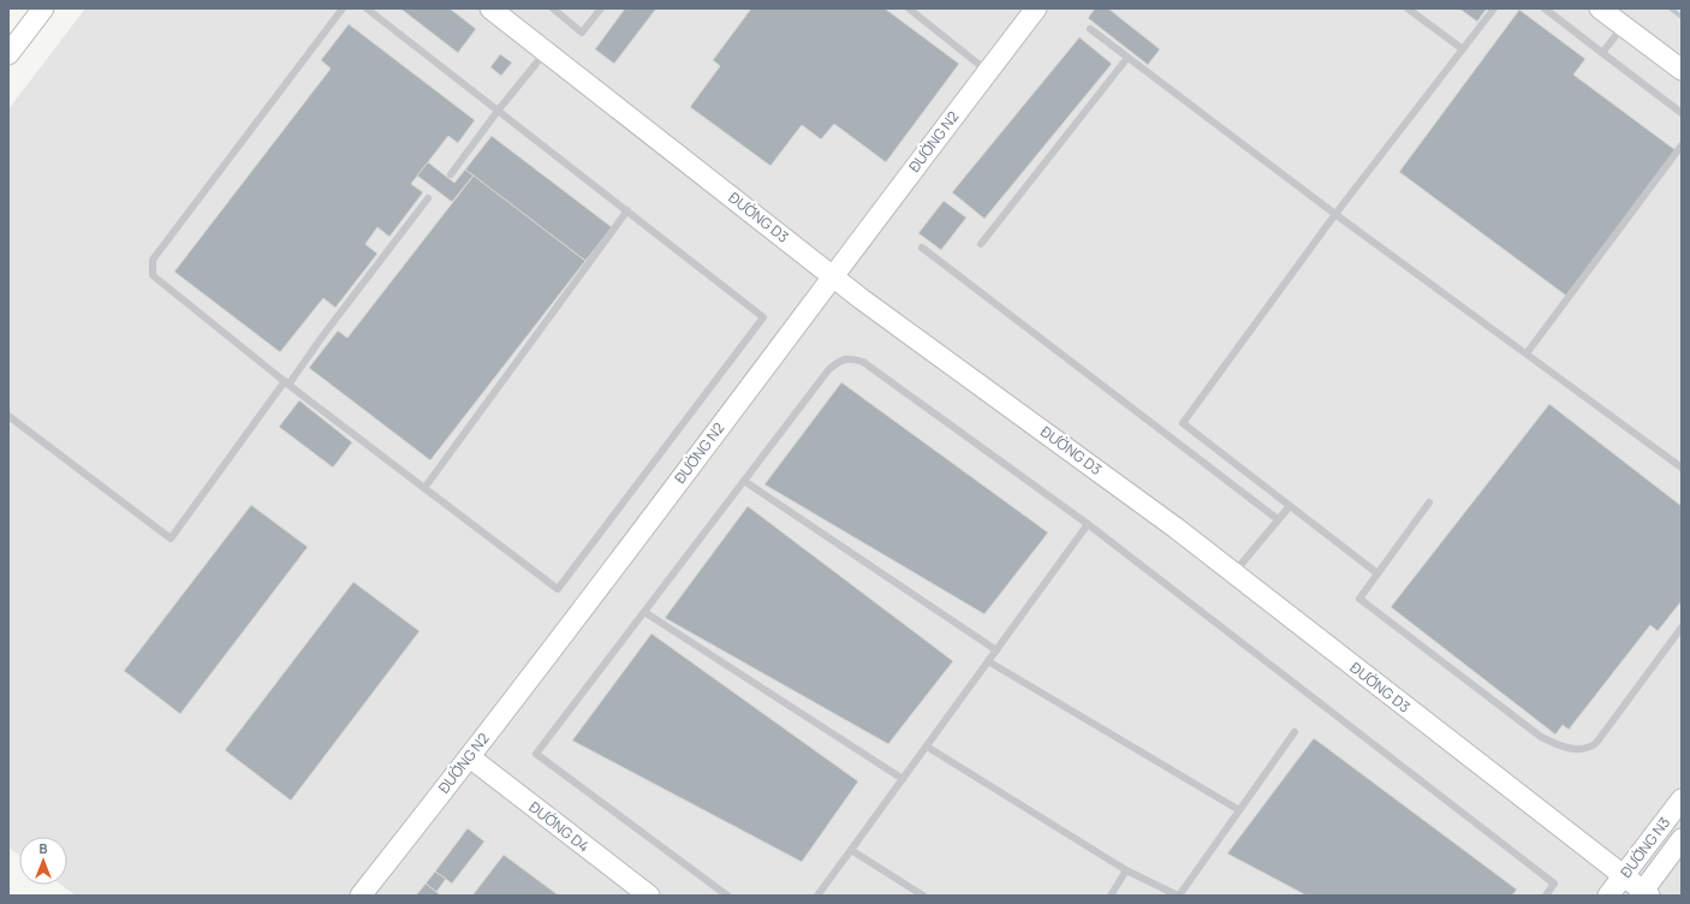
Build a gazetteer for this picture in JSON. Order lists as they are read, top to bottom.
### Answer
{
  "streets": {
    "street": [
      "ĐƯỜNG N2",
      "ĐƯỜNG D3",
      "ĐƯỜNG D4",
      "ĐƯỜNG N3"
    ]
  },
  "crossings": [
    ["ĐƯỜNG N2", "ĐƯỜNG D3"],
    ["ĐƯỜNG N2", "ĐƯỜNG D4"],
    ["ĐƯỜNG D3", "ĐƯỜNG N3"]
  ],
  "north": "top"
}
